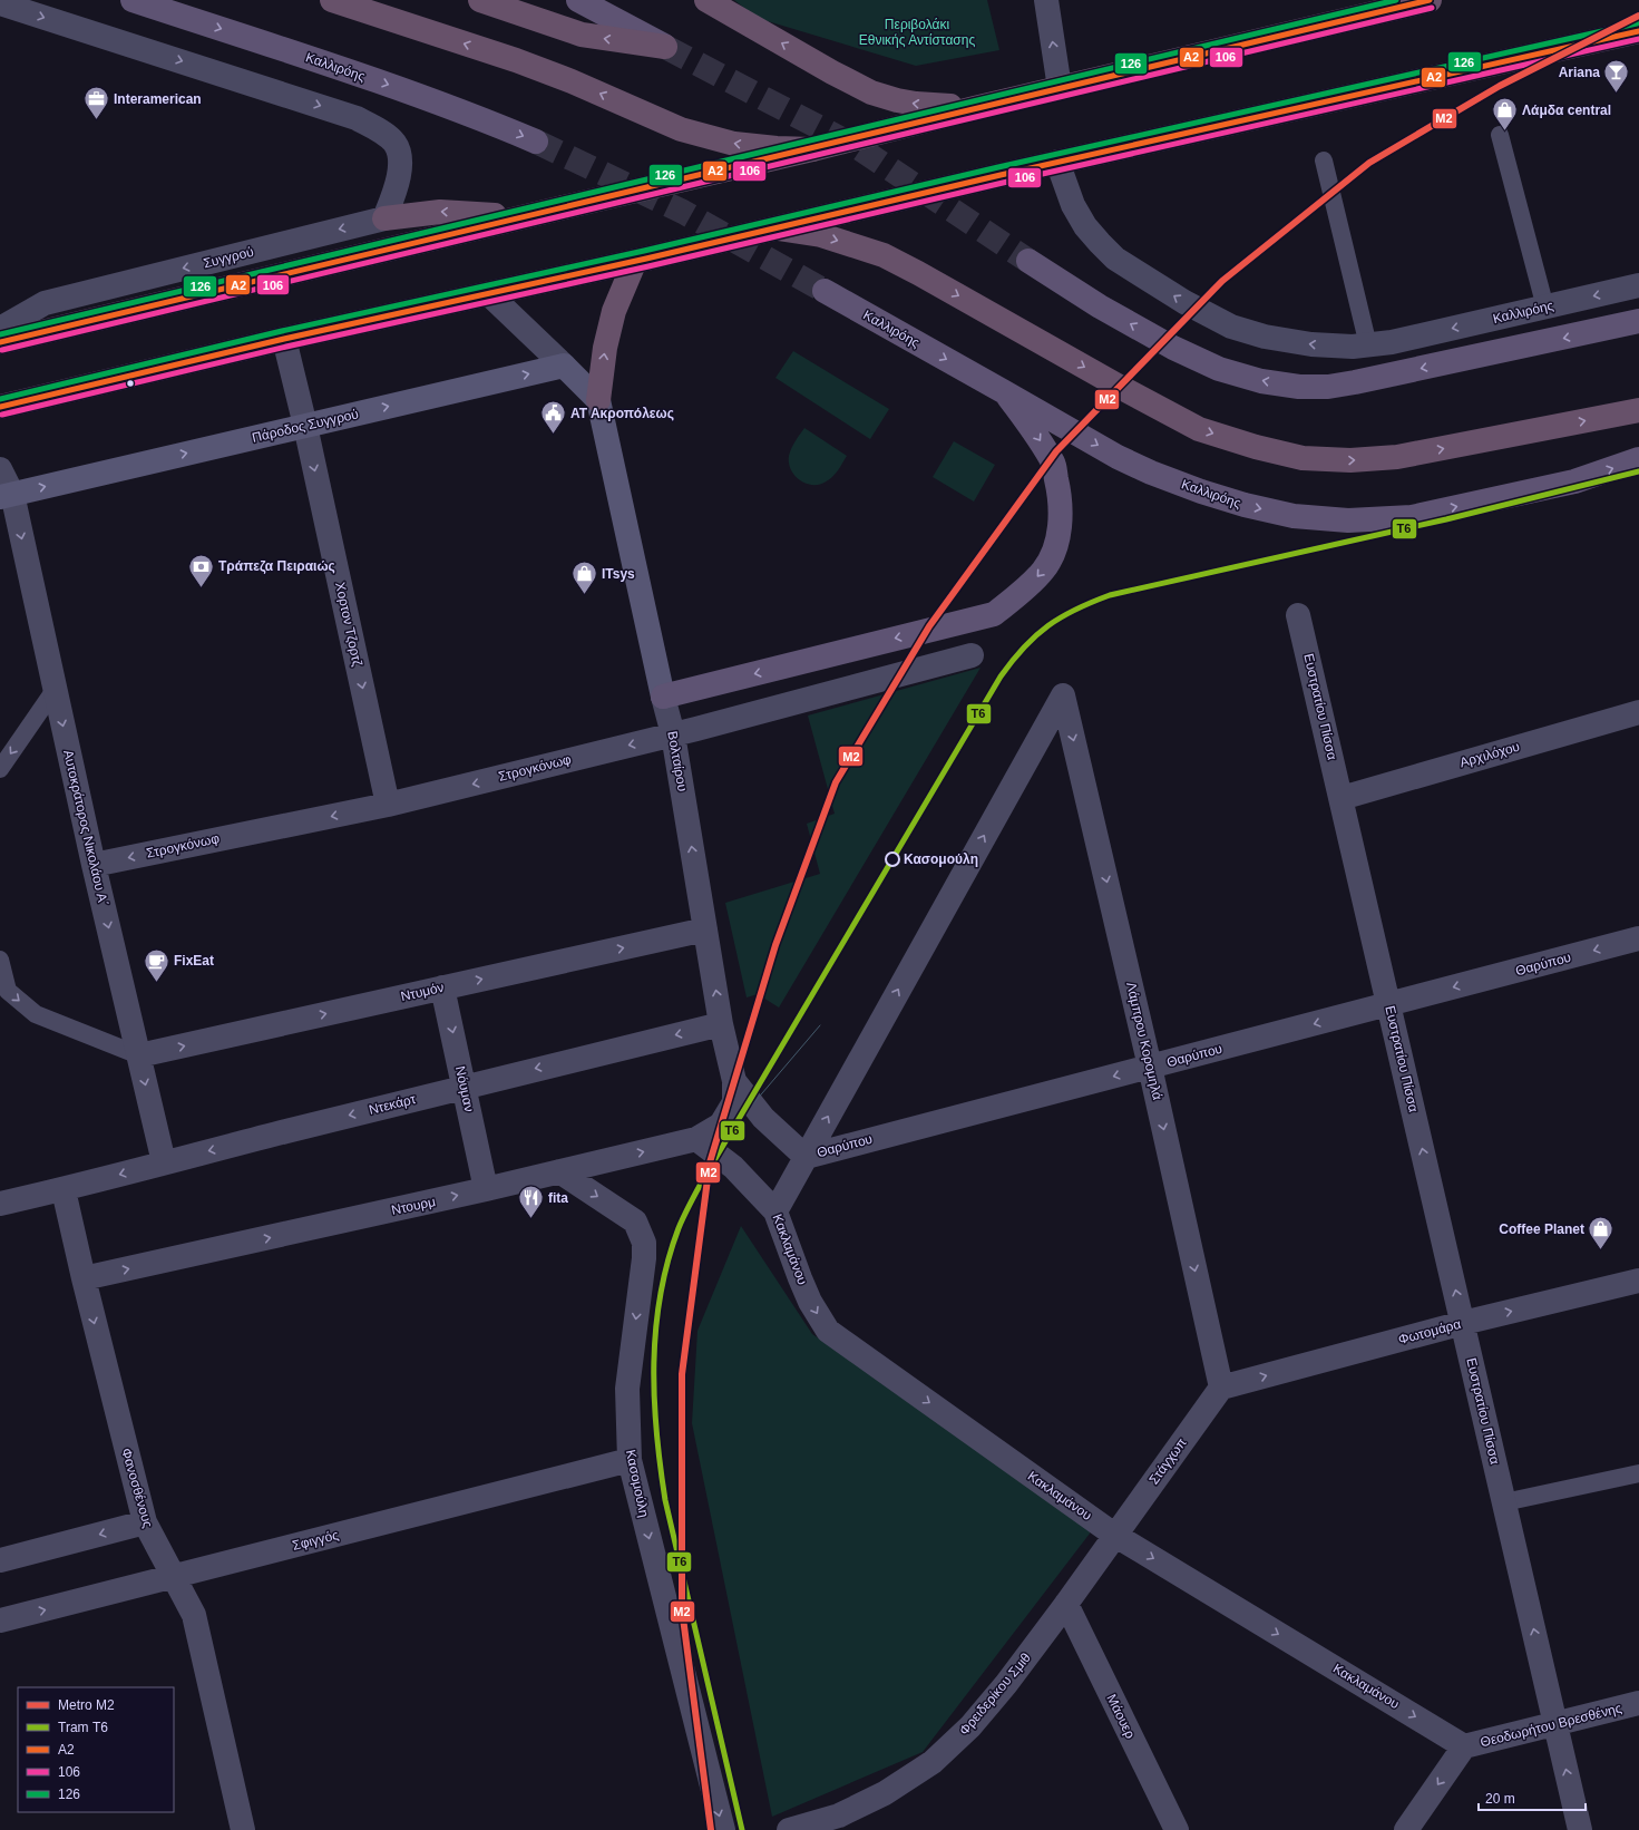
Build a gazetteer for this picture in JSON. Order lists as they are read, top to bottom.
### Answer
{
  "streets": {
    "main road": ["Καλλιρόης"],
    "street": [
      "Συγγρού",
      "Πάροδος Συγγρού",
      "Χορτον Τζορτζ",
      "Ευστρατίου Πίσσα",
      "Αρχιλόχου",
      "Βολταίρου",
      "Στρογκόνωφ",
      "Αυτοκράτορος Νικολάου Α΄",
      "Θαρύπου",
      "Ντυμόν",
      "Λάμπρου Κορομηλά",
      "Νόυμαν",
      "Ντεκάρτ",
      "Ντουρμ",
      "Κακλαμάνου",
      "Φωτομάρα",
      "Στάγχωπ",
      "Κασομούλη",
      "Φανοσθένους",
      "Σφιγγός",
      "Φρειδερίκου Σμιθ",
      "Μάουερ",
      "Θεοδωρήτου Βρεσθένης"
    ]
  },
  "crossings": [
    ["Πάροδος Συγγρού", "Χορτον Τζορτζ"],
    ["Πάροδος Συγγρού", "Αυτοκράτορος Νικολάου Α΄"],
    ["Χορτον Τζορτζ", "Στρογκόνωφ"],
    ["Ευστρατίου Πίσσα", "Αρχιλόχου"],
    ["Ευστρατίου Πίσσα", "Θαρύπου"],
    ["Ευστρατίου Πίσσα", "Φωτομάρα"],
    ["Ευστρατίου Πίσσα", "Θεοδωρήτου Βρεσθένης"],
    ["Βολταίρου", "Στρογκόνωφ"],
    ["Βολταίρου", "Θαρύπου"],
    ["Βολταίρου", "Ντυμόν"],
    ["Βολταίρου", "Ντεκάρτ"],
    ["Βολταίρου", "Ντουρμ"],
    ["Στρογκόνωφ", "Αυτοκράτορος Νικολάου Α΄"],
    ["Αυτοκράτορος Νικολάου Α΄", "Ντυμόν"],
    ["Αυτοκράτορος Νικολάου Α΄", "Ντεκάρτ"],
    ["Θαρύπου", "Λάμπρου Κορομηλά"],
    ["Ντυμόν", "Νόυμαν"],
    ["Λάμπρου Κορομηλά", "Φωτομάρα"],
    ["Λάμπρου Κορομηλά", "Στάγχωπ"],
    ["Νόυμαν", "Ντεκάρτ"],
    ["Νόυμαν", "Ντουρμ"],
    ["Ντεκάρτ", "Φανοσθένους"],
    ["Ντουρμ", "Κακλαμάνου"],
    ["Ντουρμ", "Κασομούλη"],
    ["Ντουρμ", "Φανοσθένους"],
    ["Κακλαμάνου", "Στάγχωπ"],
    ["Κακλαμάνου", "Φρειδερίκου Σμιθ"],
    ["Κακλαμάνου", "Θεοδωρήτου Βρεσθένης"],
    ["Φωτομάρα", "Στάγχωπ"],
    ["Στάγχωπ", "Φρειδερίκου Σμιθ"],
    ["Κασομούλη", "Σφιγγός"],
    ["Φανοσθένους", "Σφιγγός"],
    ["Φρειδερίκου Σμιθ", "Μάουερ"]
  ],
  "one_way": [
    "Συγγρού",
    "Πάροδος Συγγρού",
    "Χορτον Τζορτζ",
    "Ευστρατίου Πίσσα",
    "Βολταίρου",
    "Στρογκόνωφ",
    "Αυτοκράτορος Νικολάου Α΄",
    "Θαρύπου",
    "Ντυμόν",
    "Νόυμαν",
    "Ντεκάρτ",
    "Ντουρμ",
    "Κακλαμάνου",
    "Φωτομάρα",
    "Κασομούλη",
    "Φανοσθένους"
  ],
  "parks": ["Περιβολάκι Εθνικής Αντίστασης"],
  "places": {
    "bar": ["Ariana"],
    "office": ["Interamerican"],
    "shop": ["Λάμδα central", "ITsys", "Coffee Planet"],
    "public building": ["ΑΤ Ακροπόλεως"],
    "bank": ["Τράπεζα Πειραιώς"],
    "other": ["Κασομούλη"],
    "cafe": ["FixEat"],
    "restaurant": ["fita"]
  },
  "lines": [
    "transit line Α2",
    "transit line 126",
    "transit line 106",
    "metro line Μ2",
    "tram line Τ6"
  ],
  "legend": [
    "Metro Μ2",
    "Tram Τ6",
    "Α2",
    "106",
    "126"
  ],
  "scale_bar": "20 m"
}
